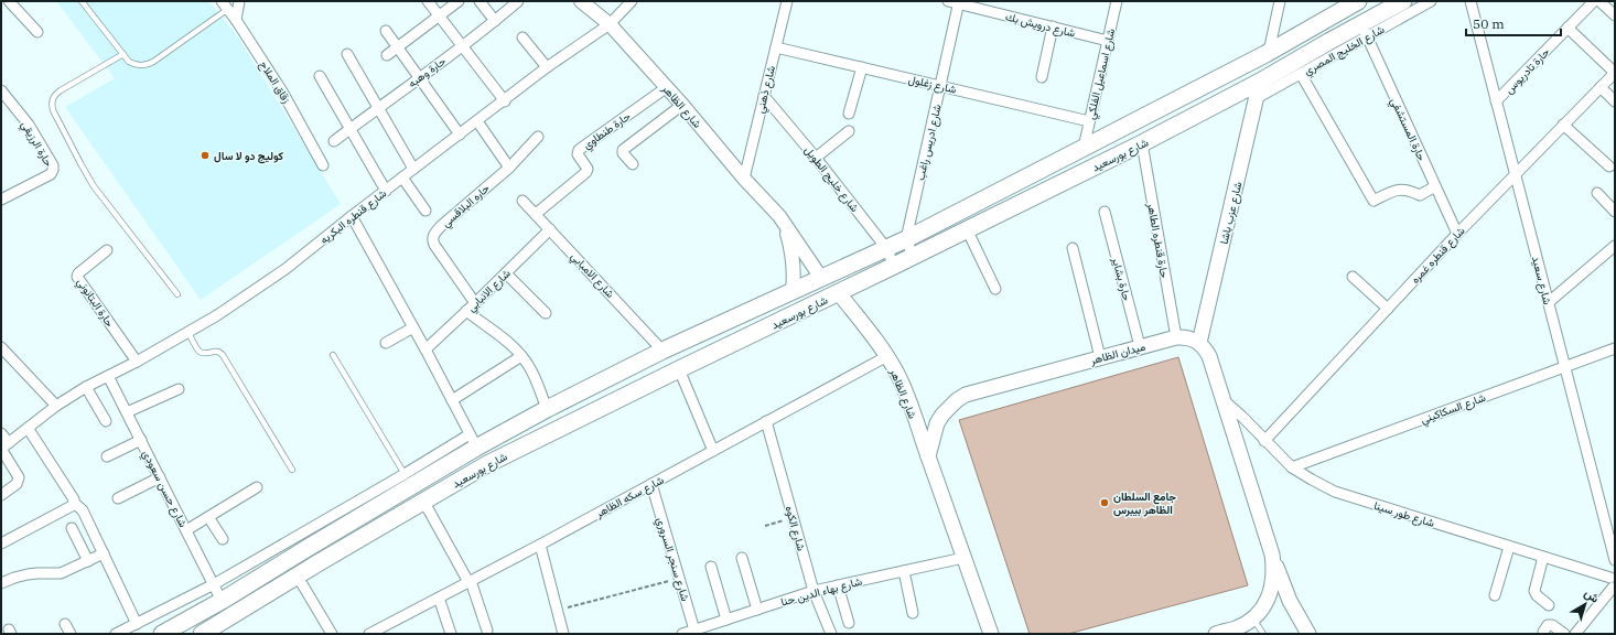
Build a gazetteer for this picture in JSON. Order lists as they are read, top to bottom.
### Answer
{
  "streets": {
    "main road": [
      "شارع الظاهر",
      "شارع بورسعيد",
      "شارع عزب باشا",
      "ميدان الظاهر"
    ],
    "street": [
      "شارع درويش بك",
      "شارع الخليج المصري",
      "حارة تادريوس",
      "حارة وهبه",
      "شارع اسماعيل الفلكي",
      "زقاق الملاح",
      "شارع زغلول",
      "شارع ذهني",
      "حارة المستشفي",
      "حارة طنطاوي",
      "شارع ادريس راغب",
      "حارة الرزيقي",
      "شارع خليج الطويل",
      "حاره البلاقسي",
      "شارع قنطره البكريه",
      "حارة قنطره الطاهر",
      "شارع قنطره غمره",
      "شارع الامبابي",
      "حارة بشاير",
      "شارع سعيد",
      "شارع الانبابي",
      "حارة البتانوني",
      "شارع السكاكيني",
      "شارع حسن سعودي",
      "شارع سكه الظاهر",
      "شارع طور سينا",
      "شارع الكوه",
      "شارع سنجر السروري",
      "شارع بهاء الدين حنا"
    ]
  },
  "crossings": [
    ["شارع درويش بك", "شارع اسماعيل الفلكي"],
    ["شارع درويش بك", "شارع ادريس راغب"],
    ["شارع الخليج المصري", "حارة المستشفي"],
    ["شارع الخليج المصري", "شارع بورسعيد"],
    ["شارع الخليج المصري", "شارع عزب باشا"],
    ["حارة تادريوس", "شارع سعيد"],
    ["شارع اسماعيل الفلكي", "شارع زغلول"],
    ["شارع اسماعيل الفلكي", "شارع بورسعيد"],
    ["شارع زغلول", "شارع ذهني"],
    ["شارع زغلول", "شارع ادريس راغب"],
    ["شارع ذهني", "شارع الظاهر"],
    ["شارع ذهني", "شارع خليج الطويل"],
    ["شارع الظاهر", "حارة طنطاوي"],
    ["شارع الظاهر", "شارع بورسعيد"],
    ["شارع الظاهر", "شارع قنطره البكريه"],
    ["شارع الظاهر", "ميدان الظاهر"],
    ["شارع الظاهر", "شارع سكه الظاهر"],
    ["حارة المستشفي", "شارع بورسعيد"],
    ["حارة المستشفي", "شارع قنطره غمره"],
    ["حارة طنطاوي", "شارع الامبابي"],
    ["شارع ادريس راغب", "شارع بورسعيد"],
    ["شارع بورسعيد", "شارع خليج الطويل"],
    ["شارع بورسعيد", "شارع عزب باشا"],
    ["شارع بورسعيد", "حارة قنطره الطاهر"],
    ["شارع بورسعيد", "شارع الامبابي"],
    ["شارع بورسعيد", "شارع حسن سعودي"],
    ["حاره البلاقسي", "شارع الانبابي"],
    ["شارع عزب باشا", "ميدان الظاهر"],
    ["شارع قنطره البكريه", "حارة البتانوني"],
    ["شارع قنطره البكريه", "شارع حسن سعودي"],
    ["حارة قنطره الطاهر", "ميدان الظاهر"],
    ["شارع قنطره غمره", "شارع سعيد"],
    ["شارع قنطره غمره", "شارع طور سينا"],
    ["شارع الامبابي", "شارع الانبابي"],
    ["حارة بشاير", "ميدان الظاهر"],
    ["شارع سعيد", "شارع السكاكيني"],
    ["شارع السكاكيني", "شارع طور سينا"],
    ["شارع سكه الظاهر", "شارع الكوه"],
    ["شارع سكه الظاهر", "شارع سنجر السروري"],
    ["شارع الكوه", "شارع بهاء الدين حنا"],
    ["شارع سنجر السروري", "شارع بهاء الدين حنا"]
  ],
  "places": ["كوليج دو لا سال", "جامع السلطان الظاهر بيبرس"],
  "scale_bar": "50 m",
  "north": "top right"
}
